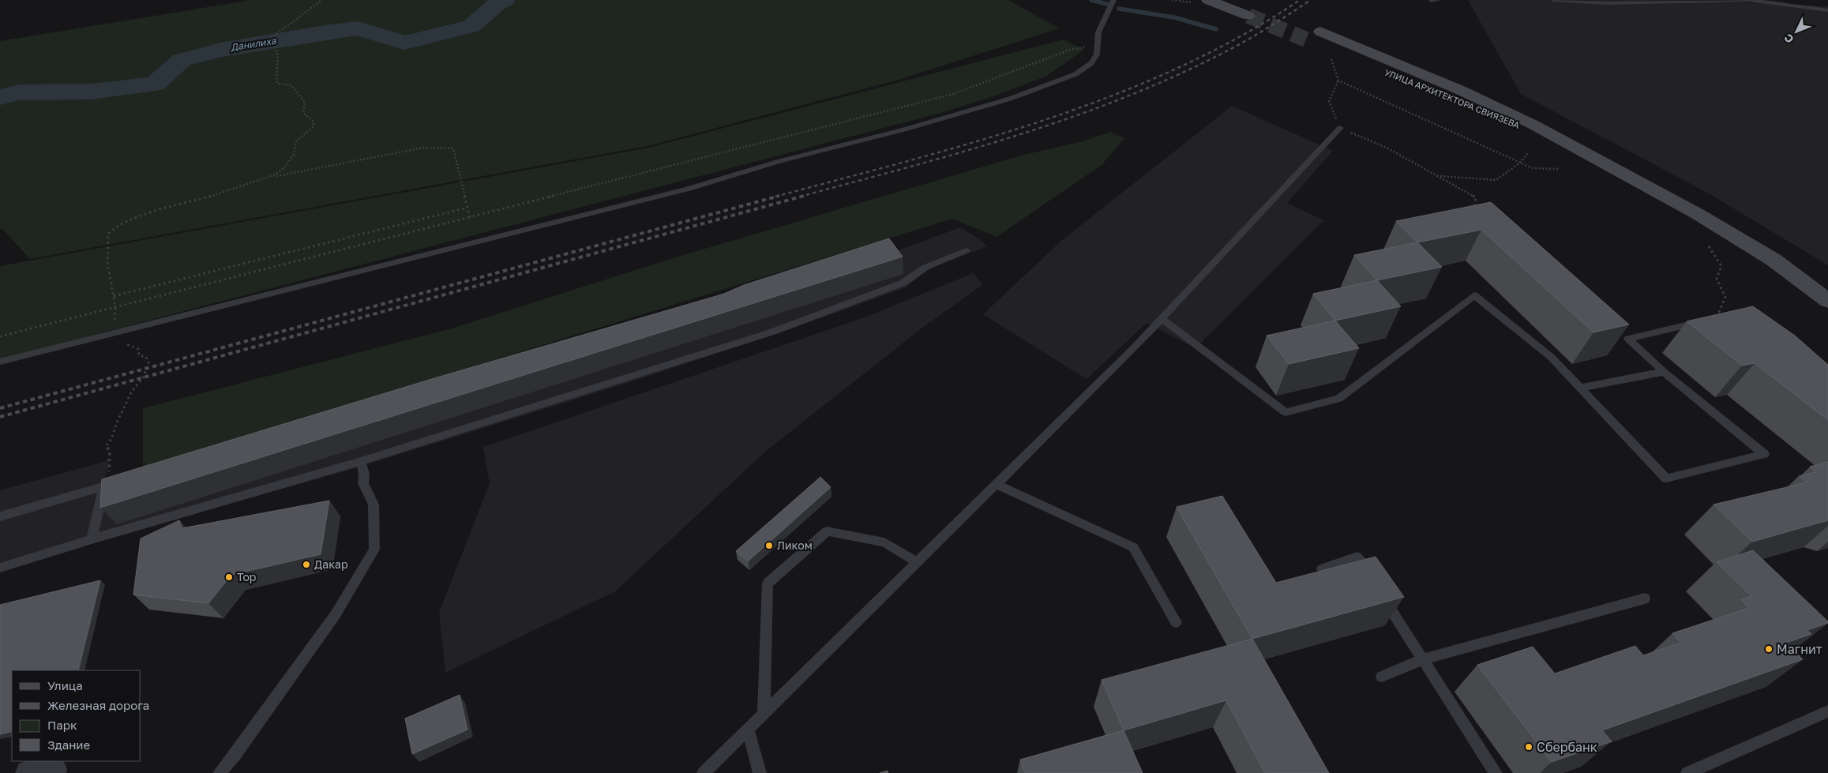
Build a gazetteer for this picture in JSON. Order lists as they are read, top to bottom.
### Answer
{
  "streets": {
    "main road": ["УЛИЦА АРХИТЕКТОРА СВИЯЗЕВА"]
  },
  "water": ["Данилиха"],
  "places": [
    "Ликом",
    "Дакар",
    "Тор",
    "Магнит",
    "Сбербанк"
  ],
  "legend": [
    "Улица",
    "Железная дорога",
    "Парк",
    "Здание"
  ],
  "north": "bottom left"
}
